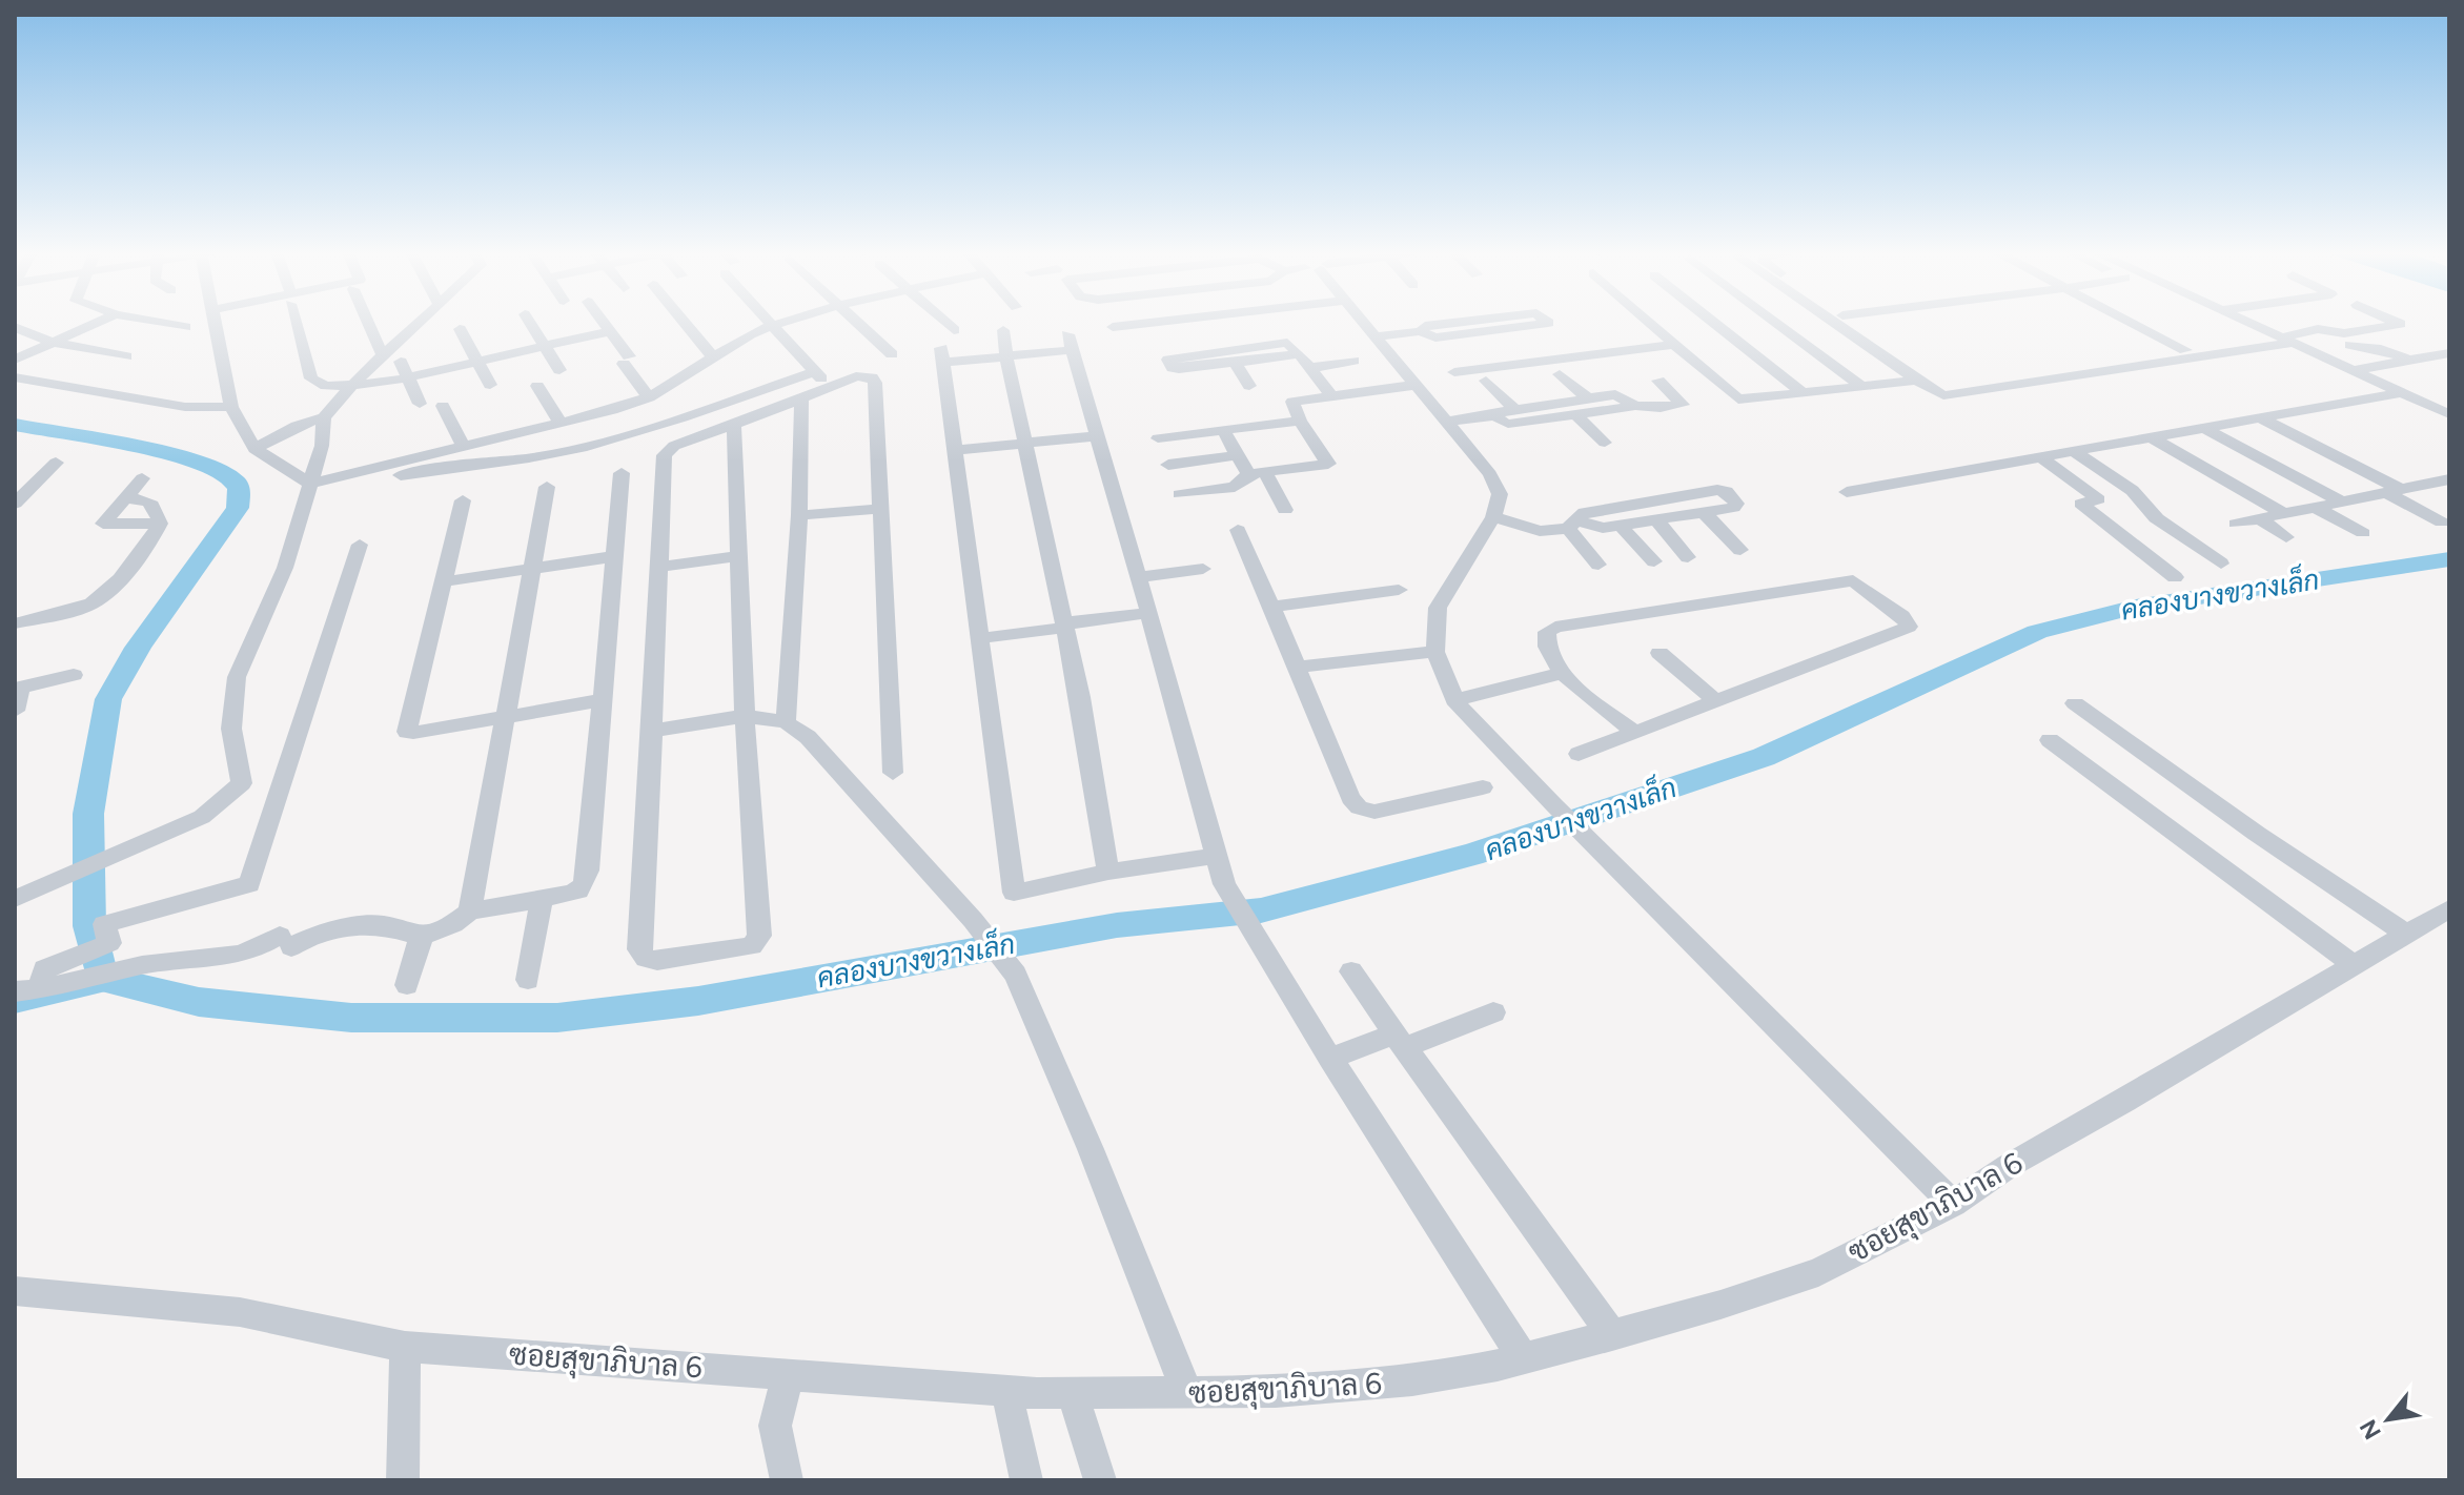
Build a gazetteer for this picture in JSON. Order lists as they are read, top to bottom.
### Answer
{
  "streets": {
    "street": ["ซอยสุขาภิบาล 6"]
  },
  "water": ["คลองบางขวางเล็ก"],
  "north": "bottom left"
}
